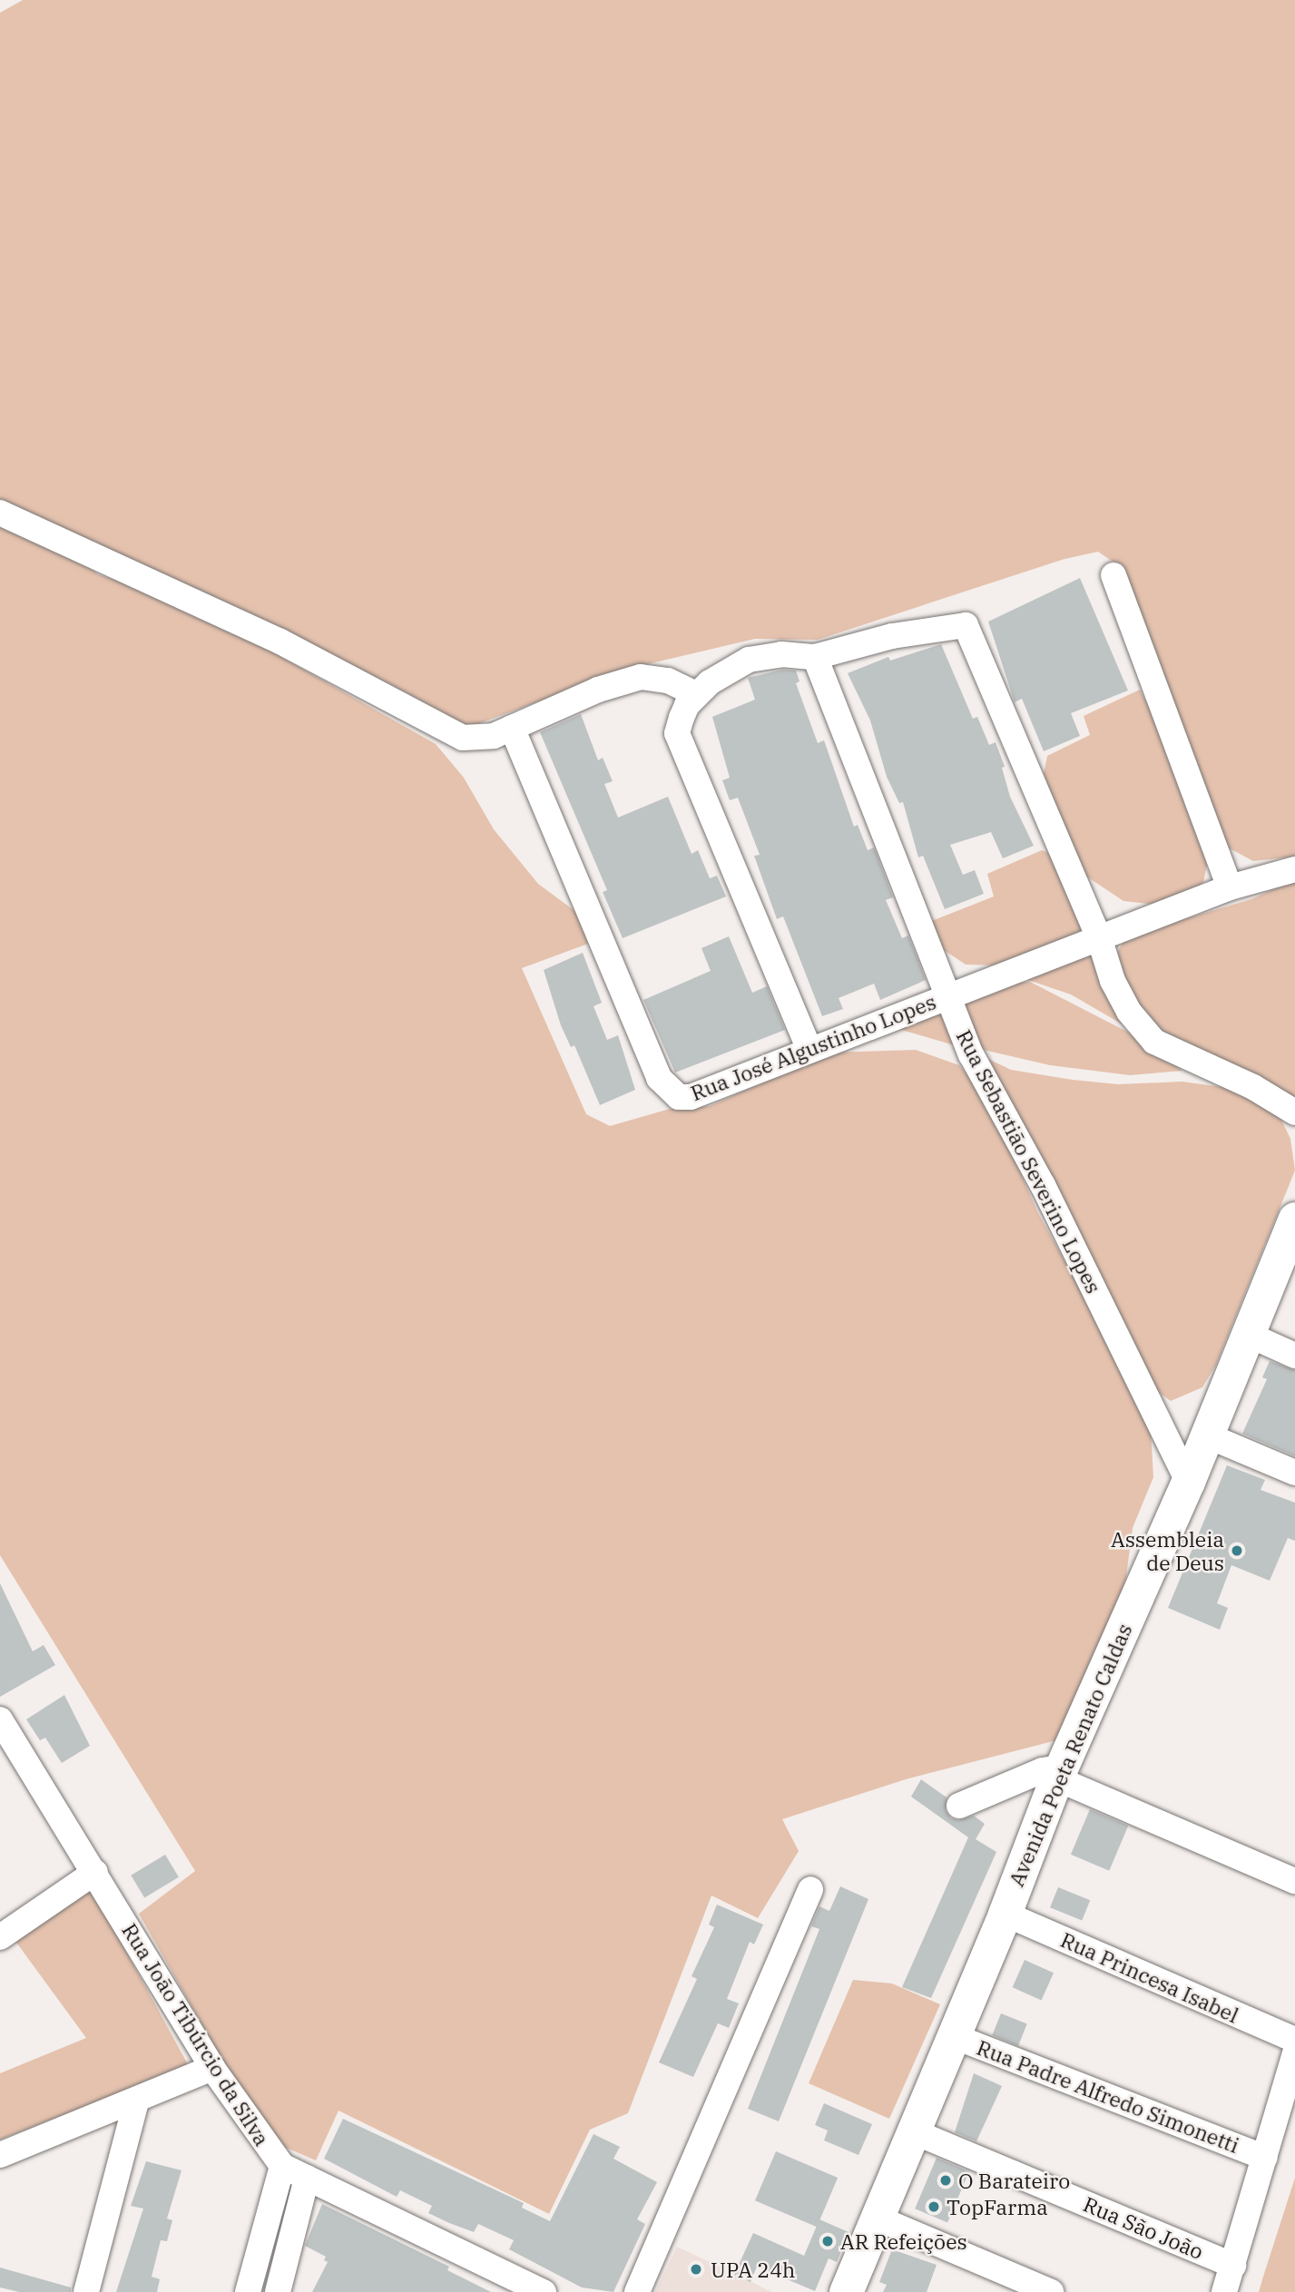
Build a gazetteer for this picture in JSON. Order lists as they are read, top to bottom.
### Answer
{
  "streets": {
    "main road": ["Avenida Poeta Renato Caldas"],
    "street": [
      "Rua José Algustinho Lopes",
      "Rua Sebastião Severino Lopes",
      "Rua Princesa Isabel",
      "Rua João Tibúrcio da Silva",
      "Rua Padre Alfredo Simonetti",
      "Rua São João"
    ]
  },
  "crossings": [
    ["Rua José Algustinho Lopes", "Rua Sebastião Severino Lopes"],
    ["Rua Sebastião Severino Lopes", "Avenida Poeta Renato Caldas"],
    ["Avenida Poeta Renato Caldas", "Rua Princesa Isabel"],
    ["Avenida Poeta Renato Caldas", "Rua Padre Alfredo Simonetti"],
    ["Avenida Poeta Renato Caldas", "Rua São João"]
  ],
  "places": [
    "Assembleia de Deus",
    "O Barateiro",
    "TopFarma",
    "AR Refeições",
    "UPA 24h"
  ]
}
